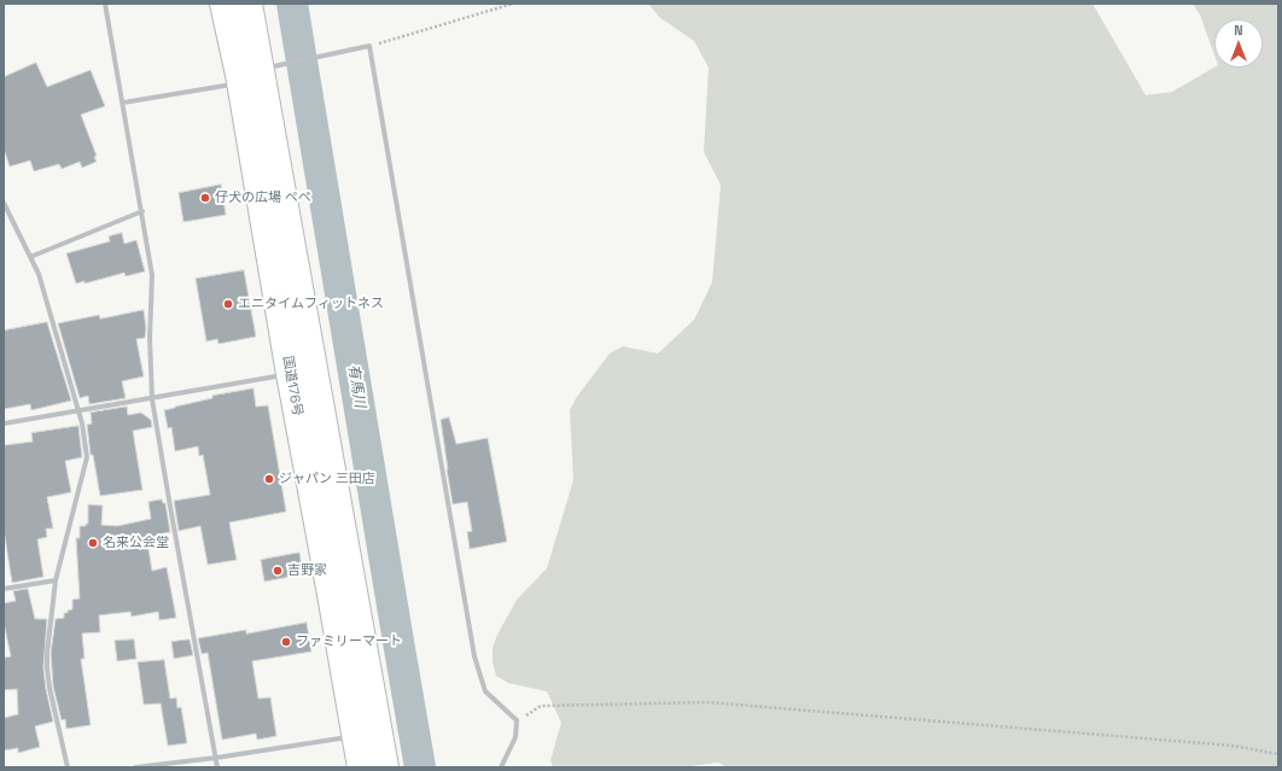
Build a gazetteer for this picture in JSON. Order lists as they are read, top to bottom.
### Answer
{
  "streets": {
    "highway": ["国道176号"]
  },
  "water": ["有馬川"],
  "places": [
    "仔犬の広場 ペペ",
    "エニタイムフィットネス",
    "ジャパン 三田店",
    "名来公会堂",
    "吉野家",
    "ファミリーマート"
  ],
  "north": "top"
}
